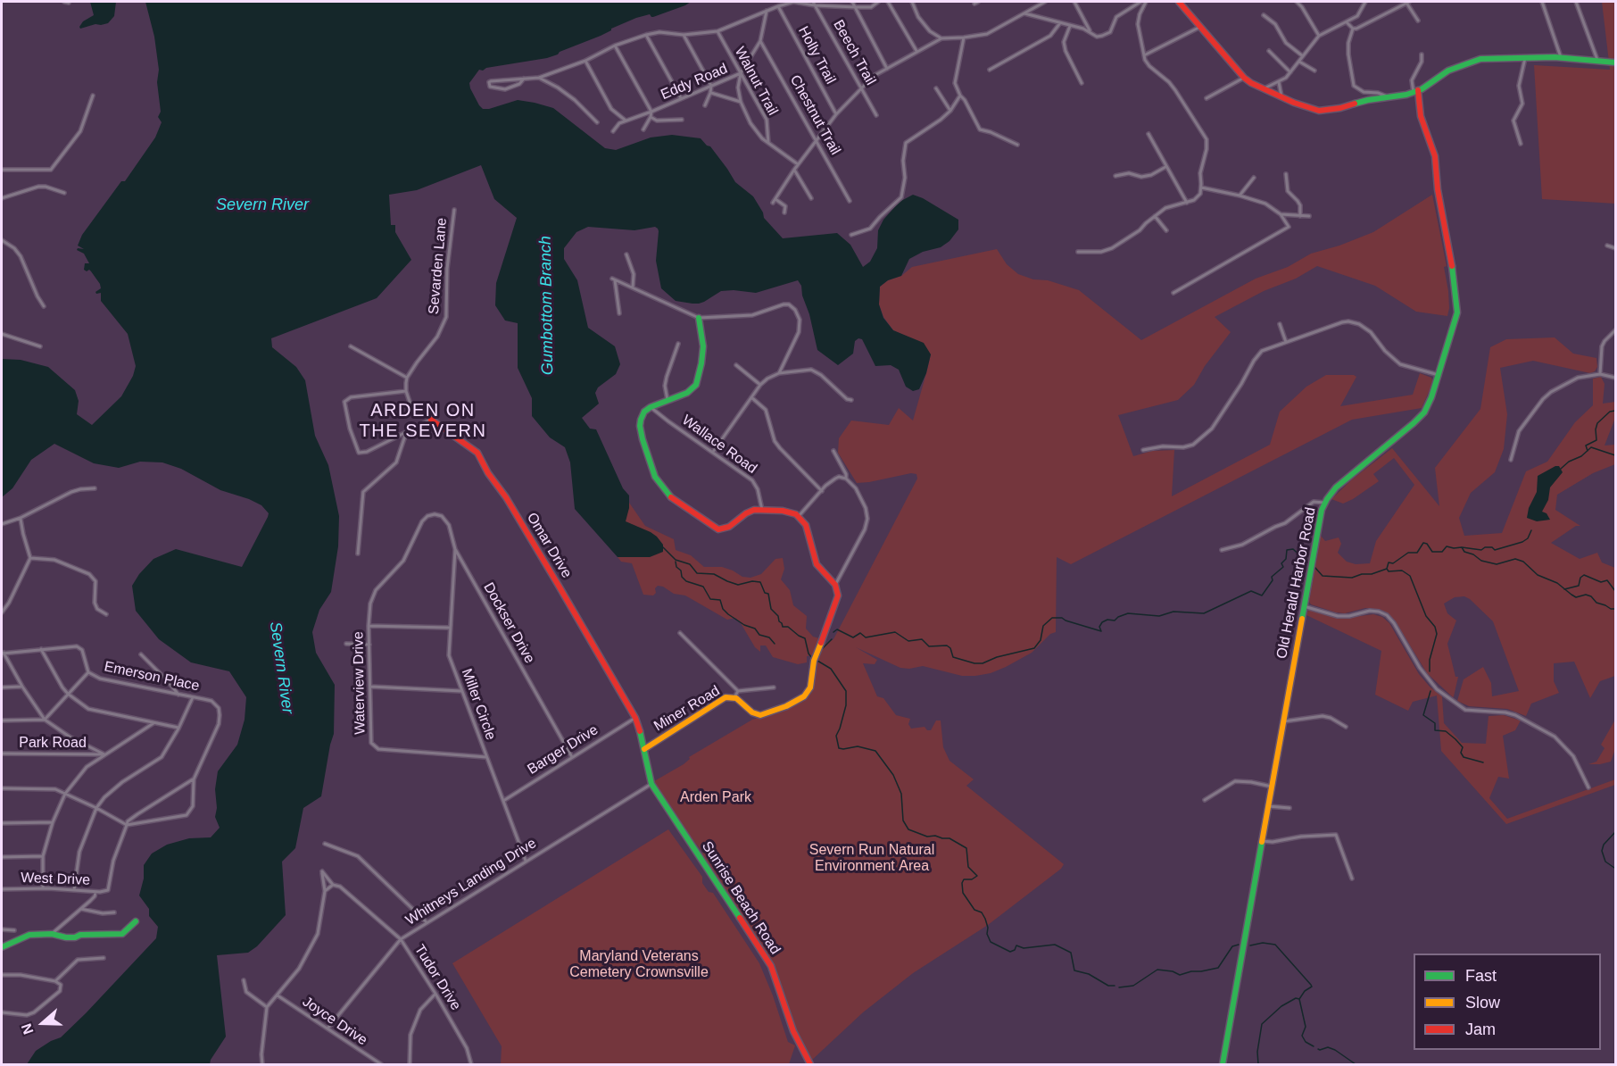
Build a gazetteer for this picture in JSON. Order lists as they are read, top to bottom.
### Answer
{
  "streets": {
    "street": [
      "Beech Trail",
      "Holly Trail",
      "Walnut Trail",
      "Eddy Road",
      "Chestnut Trail",
      "Sevarden Lane",
      "Wallace Road",
      "Omar Drive",
      "Old Herald Harbor Road",
      "Dockser Drive",
      "Emerson Place",
      "Waterview Drive",
      "Miller Circle",
      "Miner Road",
      "Park Road",
      "Barger Drive",
      "West Drive",
      "Whitneys Landing Drive",
      "Sunrise Beach Road",
      "Tudor Drive",
      "Joyce Drive"
    ]
  },
  "crossings": [
    ["Walnut Trail", "Eddy Road"],
    ["Eddy Road", "Chestnut Trail"],
    ["Omar Drive", "Miner Road"],
    ["Omar Drive", "Barger Drive"],
    ["Omar Drive", "Sunrise Beach Road"],
    ["Dockser Drive", "Waterview Drive"],
    ["Dockser Drive", "Miller Circle"],
    ["Dockser Drive", "Barger Drive"],
    ["Waterview Drive", "Miller Circle"],
    ["Miller Circle", "Barger Drive"],
    ["Miller Circle", "Whitneys Landing Drive"],
    ["Miner Road", "Sunrise Beach Road"],
    ["Whitneys Landing Drive", "Sunrise Beach Road"],
    ["Whitneys Landing Drive", "Tudor Drive"],
    ["Whitneys Landing Drive", "Joyce Drive"]
  ],
  "districts": ["ARDEN ON THE SEVERN"],
  "water": ["Severn River", "Gumbottom Branch"],
  "parks": ["Arden Park", "Severn Run Natural Environment Area", "Maryland Veterans Cemetery Crownsville"],
  "legend": ["Fast", "Slow", "Jam"],
  "north": "left"
}
